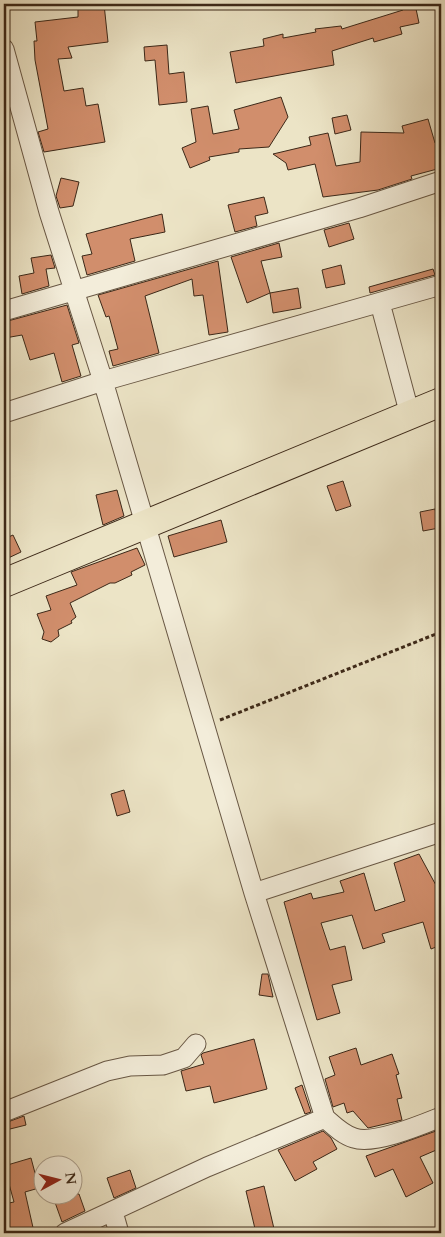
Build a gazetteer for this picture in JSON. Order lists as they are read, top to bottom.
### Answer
{
  "north": "right"
}
